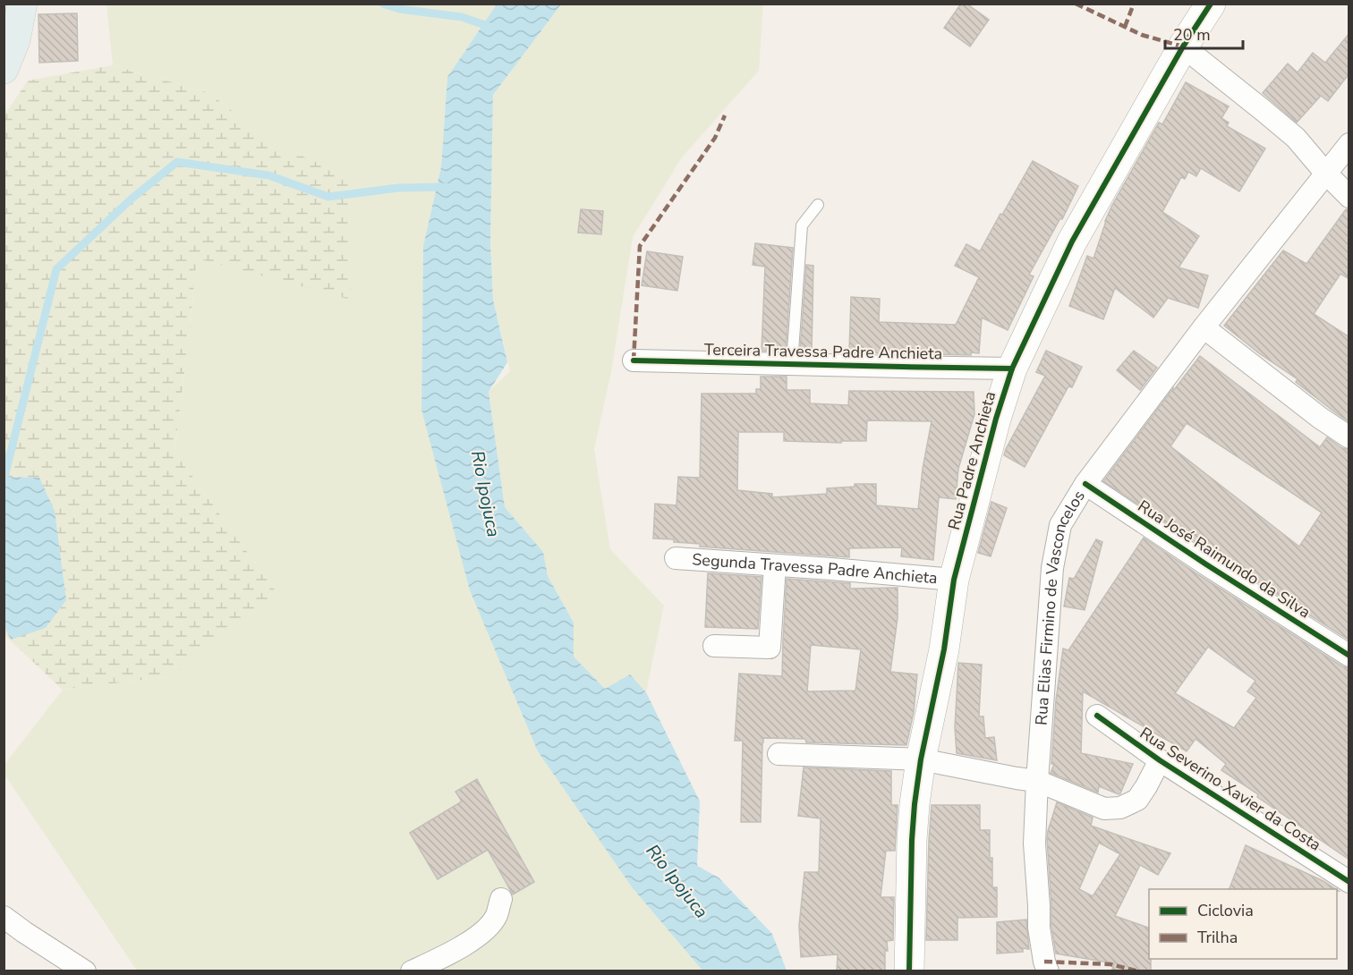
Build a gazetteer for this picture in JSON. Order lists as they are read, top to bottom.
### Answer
{
  "streets": {
    "street": [
      "Terceira Travessa Padre Anchieta",
      "Rua Padre Anchieta",
      "Rua José Raimundo da Silva",
      "Segunda Travessa Padre Anchieta",
      "Rua Elias Firmino de Vasconcelos",
      "Rua Severino Xavier da Costa"
    ]
  },
  "crossings": [
    ["Terceira Travessa Padre Anchieta", "Rua Padre Anchieta"],
    ["Rua Padre Anchieta", "Segunda Travessa Padre Anchieta"],
    ["Rua José Raimundo da Silva", "Rua Elias Firmino de Vasconcelos"]
  ],
  "water": ["Rio Ipojuca"],
  "legend": ["Ciclovia", "Trilha"],
  "scale_bar": "20 m"
}
